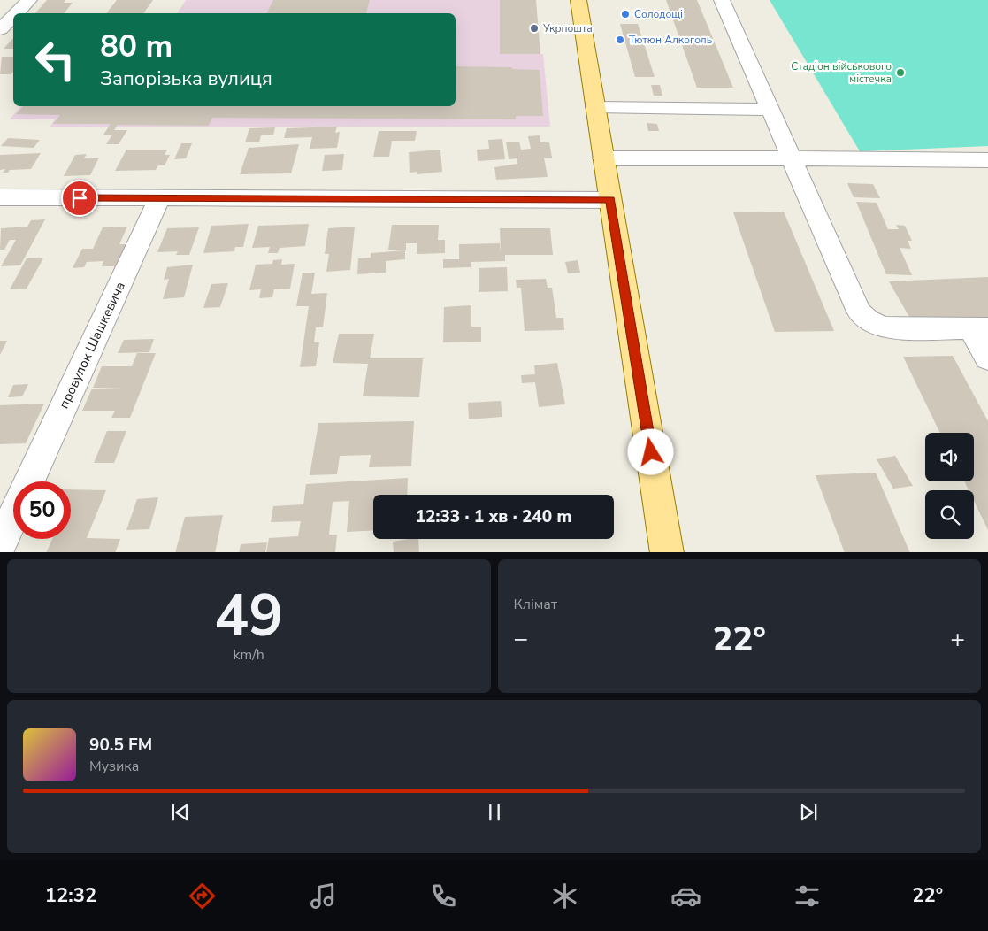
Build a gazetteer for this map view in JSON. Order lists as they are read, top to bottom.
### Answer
{
  "streets": {
    "street": ["провулок Шашкевича"]
  },
  "places": [
    "Солодощі",
    "Укрпошта",
    "Тютюн Алкоголь",
    "Стадіон військового містечка"
  ],
  "page": {
    "turn": ["80 m", "Запорізька вулиця"],
    "limit": "50",
    "trip": "12:33 · 1 хв · 240 m",
    "tile": [
      ["49", "km/h"],
      "Клімат"
    ],
    "heat": ["−", "22°", "+"],
    "song": ["90.5 FM", "Музика"],
    "tabs": ["12:32", "22°"]
  }
}
